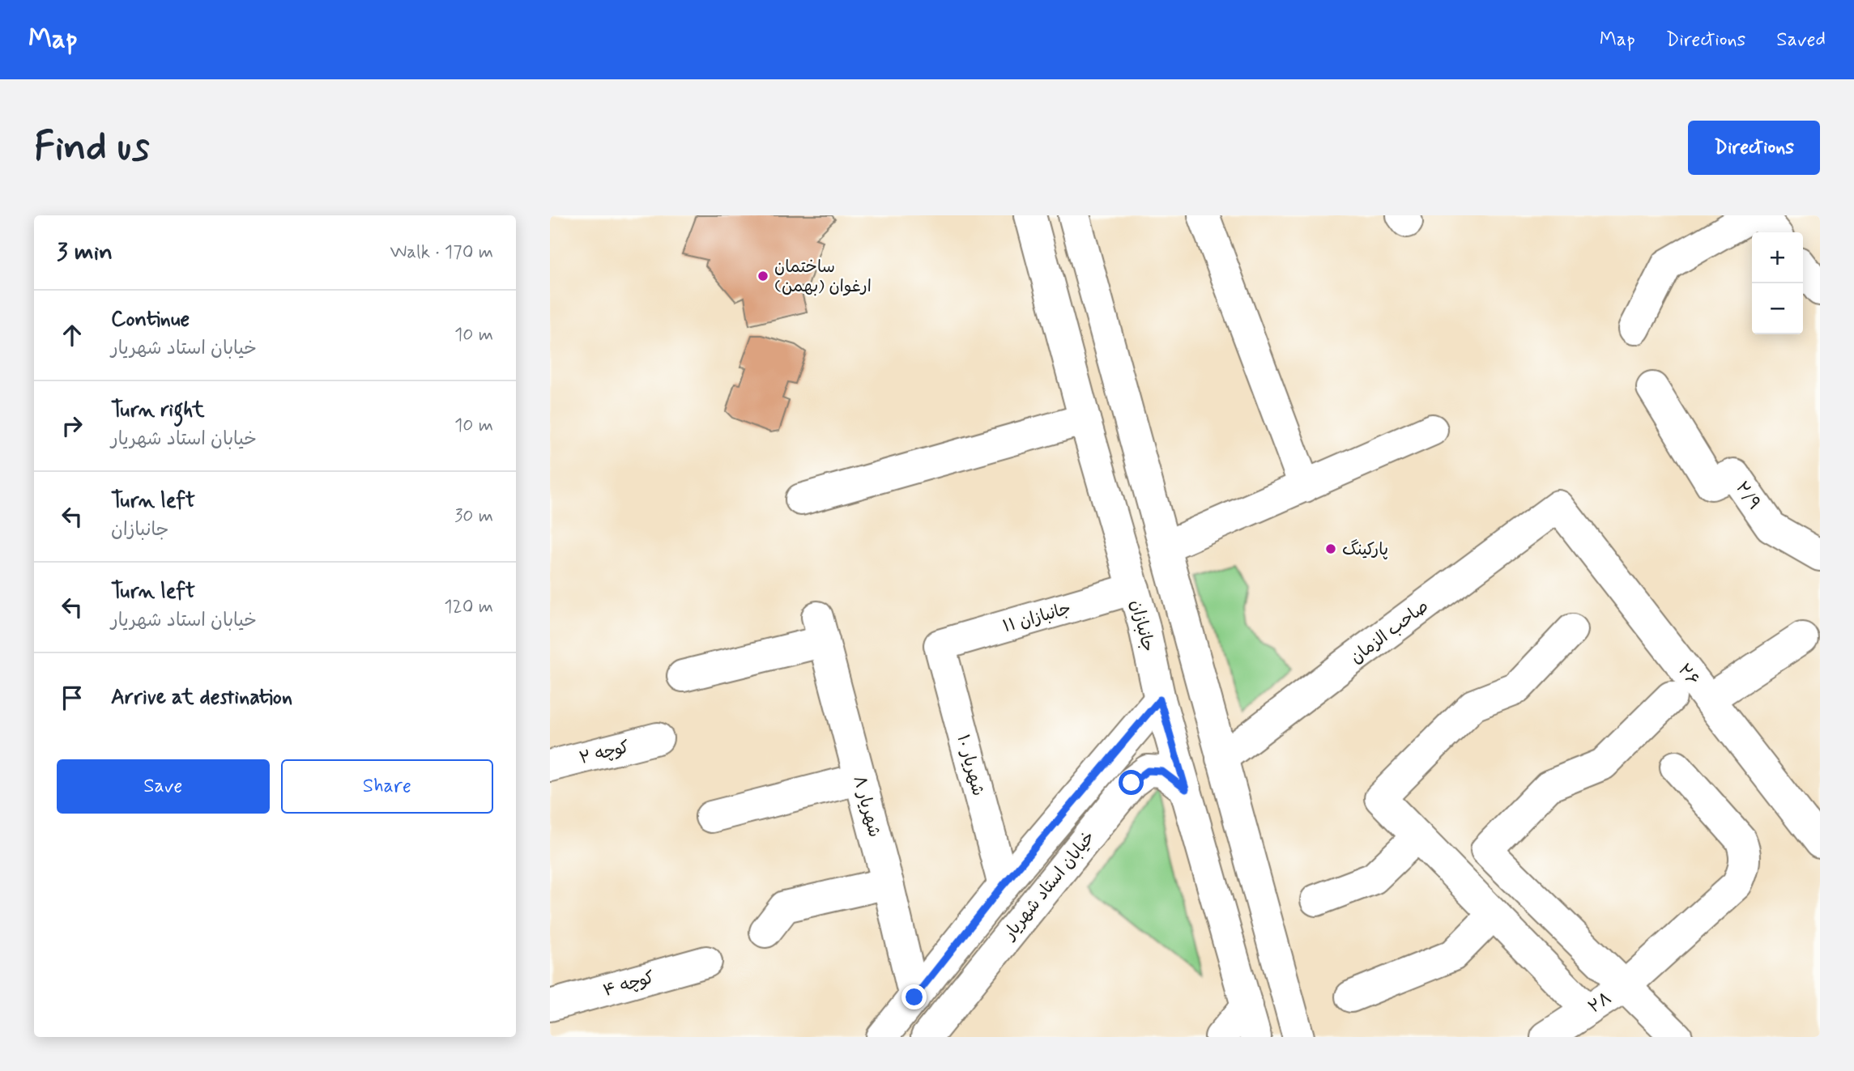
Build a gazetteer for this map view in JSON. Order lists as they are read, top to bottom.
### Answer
{
  "streets": {
    "street": [
      "۲/۹",
      "۱۱ جانبازان",
      "جانبازان",
      "صاحب الزمان",
      "۲۶",
      "کوچه ۲",
      "شهریار ۱۰",
      "شهریار ۸",
      "خیابان استاد شهریار",
      "کوچه ۴",
      "۲۸"
    ]
  },
  "crossings": [
    ["۱۱ جانبازان", "جانبازان"],
    ["۱۱ جانبازان", "شهریار ۱۰"],
    ["جانبازان", "خیابان استاد شهریار"],
    ["صاحب الزمان", "۲۶"],
    ["شهریار ۱۰", "خیابان استاد شهریار"],
    ["شهریار ۸", "خیابان استاد شهریار"]
  ],
  "places": ["ساختمان ارغوان (بهمن)", "پارکینگ"],
  "page": {
    "header": "Map",
    "nav": ["Map", "Directions", "Saved"],
    "buttons": [
      "Directions",
      ["Save", "Share"]
    ],
    "title": "Find us",
    "heading": ["3 min", "Walk · 170 m"],
    "map_buttons": ["+", "−"],
    "list": [
      ["Continue", "خیابان استاد شهریار", "10 m"],
      ["Turn right", "خیابان استاد شهریار", "10 m"],
      ["Turn left", "جانبازان", "30 m"],
      ["Turn left", "خیابان استاد شهریار", "120 m"],
      "Arrive at destination"
    ]
  }
}
